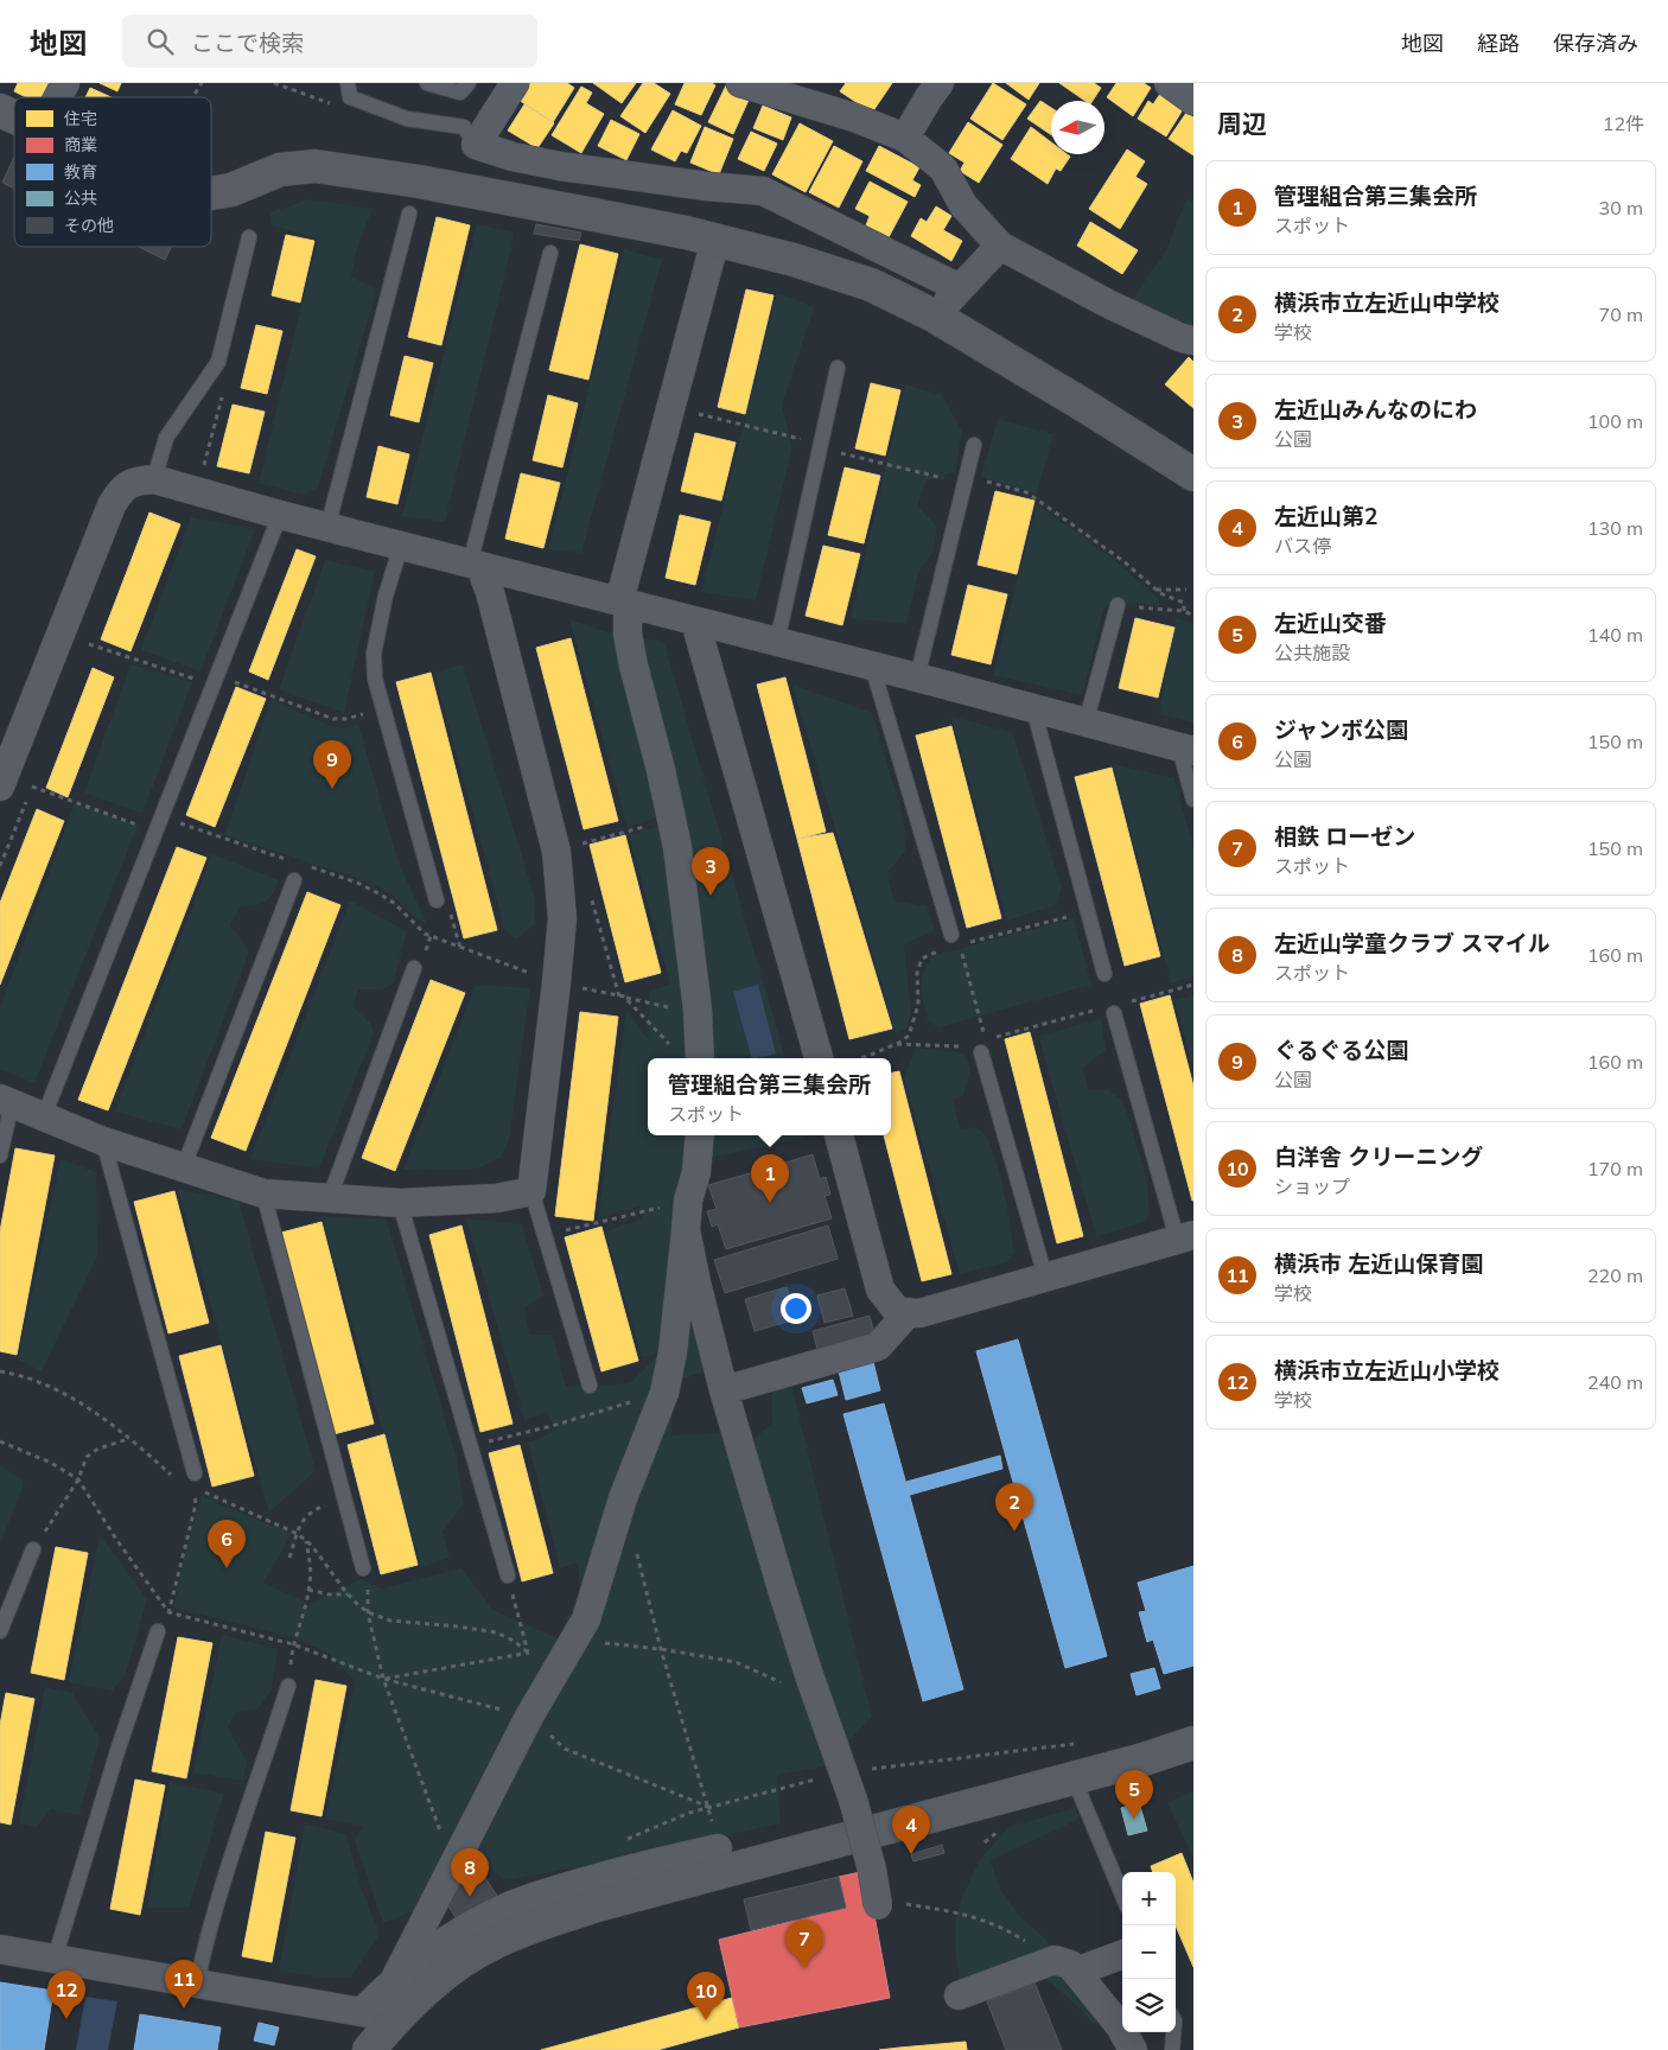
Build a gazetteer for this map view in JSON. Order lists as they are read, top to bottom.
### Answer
{
  "legend": [
    "住宅",
    "商業",
    "教育",
    "公共",
    "その他"
  ],
  "north": "left",
  "page": {
    "header": "地図",
    "search": "ここで検索",
    "nav": ["地図", "経路", "保存済み"],
    "heading": ["周辺", "12件"],
    "list": [
      {
        "mark": "1",
        "name": "管理組合第三集会所",
        "note": "スポット",
        "value": "30 m"
      },
      {
        "mark": "2",
        "name": "横浜市立左近山中学校",
        "note": "学校",
        "value": "70 m"
      },
      {
        "mark": "3",
        "name": "左近山みんなのにわ",
        "note": "公園",
        "value": "100 m"
      },
      {
        "mark": "4",
        "name": "左近山第2",
        "note": "バス停",
        "value": "130 m"
      },
      {
        "mark": "5",
        "name": "左近山交番",
        "note": "公共施設",
        "value": "140 m"
      },
      {
        "mark": "6",
        "name": "ジャンボ公園",
        "note": "公園",
        "value": "150 m"
      },
      {
        "mark": "7",
        "name": "相鉄 ローゼン",
        "note": "スポット",
        "value": "150 m"
      },
      {
        "mark": "8",
        "name": "左近山学童クラブ スマイル",
        "note": "スポット",
        "value": "160 m"
      },
      {
        "mark": "9",
        "name": "ぐるぐる公園",
        "note": "公園",
        "value": "160 m"
      },
      {
        "mark": "10",
        "name": "白洋舎 クリーニング",
        "note": "ショップ",
        "value": "170 m"
      },
      {
        "mark": "11",
        "name": "横浜市 左近山保育園",
        "note": "学校",
        "value": "220 m"
      },
      {
        "mark": "12",
        "name": "横浜市立左近山小学校",
        "note": "学校",
        "value": "240 m"
      }
    ],
    "pins": [
      "9",
      "3",
      "1",
      "2",
      "6",
      "5",
      "4",
      "8",
      "7",
      "11",
      "12",
      "10"
    ],
    "popup": ["管理組合第三集会所", "スポット"],
    "map_buttons": ["+", "−"]
  }
}
